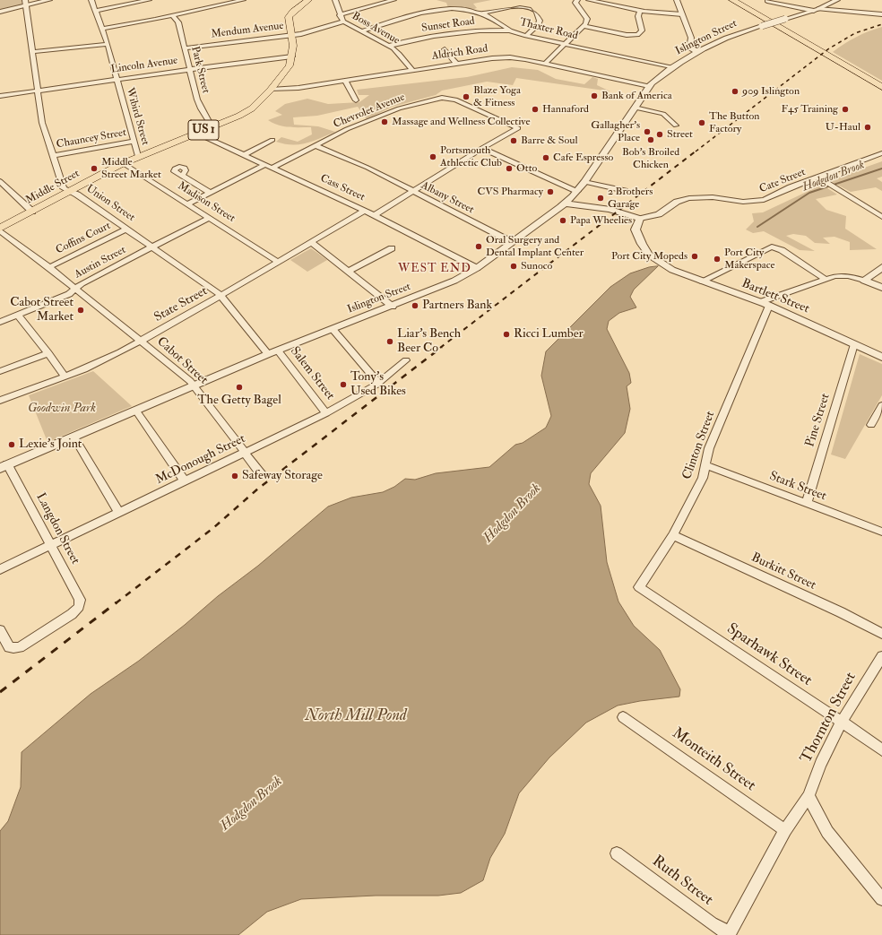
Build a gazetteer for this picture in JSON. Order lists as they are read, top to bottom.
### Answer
{
  "streets": {
    "main road": ["US 1", "Middle Street"],
    "street": [
      "Sunset Road",
      "Boss Avenue",
      "Thaxter Road",
      "Mendum Avenue",
      "Islington Street",
      "Aldrich Road",
      "Lincoln Avenue",
      "Park Street",
      "Chevrolet Avenue",
      "Wibird Street",
      "Chauncey Street",
      "Cate Street",
      "Cass Street",
      "Albany Street",
      "Madison Street",
      "Union Street",
      "Coffins Court",
      "Austin Street",
      "Bartlett Street",
      "State Street",
      "Cabot Street",
      "Salem Street",
      "Pine Street",
      "Clinton Street",
      "McDonough Street",
      "Stark Street",
      "Langdon Street",
      "Burkitt Street",
      "Sparhawk Street",
      "Thornton Street",
      "Monteith Street",
      "Ruth Street"
    ]
  },
  "crossings": [
    ["Sunset Road", "Boss Avenue"],
    ["Sunset Road", "Thaxter Road"],
    ["Boss Avenue", "Thaxter Road"],
    ["Boss Avenue", "Mendum Avenue"],
    ["Boss Avenue", "Aldrich Road"],
    ["Thaxter Road", "Islington Street"],
    ["Mendum Avenue", "Park Street"],
    ["Mendum Avenue", "Middle Street"],
    ["Islington Street", "Aldrich Road"],
    ["Islington Street", "Cass Street"],
    ["Islington Street", "Albany Street"],
    ["Islington Street", "Union Street"],
    ["Islington Street", "Cabot Street"],
    ["Islington Street", "Salem Street"],
    ["Islington Street", "Langdon Street"],
    ["Aldrich Road", "Middle Street"],
    ["Lincoln Avenue", "Park Street"],
    ["Lincoln Avenue", "Wibird Street"],
    ["Lincoln Avenue", "Middle Street"],
    ["Lincoln Avenue", "Union Street"],
    ["Park Street", "Middle Street"],
    ["Chevrolet Avenue", "Cass Street"],
    ["Wibird Street", "Chauncey Street"],
    ["Wibird Street", "Middle Street"],
    ["Chauncey Street", "Union Street"],
    ["Middle Street", "Cass Street"],
    ["Middle Street", "Madison Street"],
    ["Middle Street", "Union Street"],
    ["Middle Street", "Cabot Street"],
    ["Cass Street", "Albany Street"],
    ["Cass Street", "State Street"],
    ["Madison Street", "Austin Street"],
    ["Madison Street", "State Street"],
    ["Union Street", "Coffins Court"],
    ["Union Street", "Austin Street"],
    ["Union Street", "State Street"],
    ["Coffins Court", "Cabot Street"],
    ["Austin Street", "Cabot Street"],
    ["Bartlett Street", "Pine Street"],
    ["Bartlett Street", "Clinton Street"],
    ["State Street", "Cabot Street"],
    ["Cabot Street", "McDonough Street"],
    ["Salem Street", "McDonough Street"],
    ["Pine Street", "Stark Street"],
    ["Clinton Street", "Stark Street"],
    ["Clinton Street", "Burkitt Street"],
    ["Clinton Street", "Sparhawk Street"],
    ["McDonough Street", "Langdon Street"],
    ["Sparhawk Street", "Thornton Street"],
    ["Thornton Street", "Monteith Street"],
    ["Thornton Street", "Ruth Street"]
  ],
  "districts": ["WEST END"],
  "water": ["Hodgdon Brook", "North Mill Pond"],
  "parks": ["Goodwin Park"],
  "places": [
    "909 Islington",
    "Bank of America",
    "Blaze Yoga & Fitness",
    "Hannaford",
    "F45 Training",
    "Massage and Wellness Collective",
    "The Button Factory",
    "U-Haul",
    "Gallagher's Place",
    "Street",
    "Bob's Broiled Chicken",
    "Barre & Soul",
    "Portsmouth Athlectic Club",
    "Cafe Espresso",
    "Middle Street Market",
    "Otto",
    "CVS Pharmacy",
    "2 Brothers Garage",
    "Papa Wheelies",
    "Oral Surgery and Dental Implant Center",
    "Port City Mopeds",
    "Port City Makerspace",
    "Sunoco",
    "Partners Bank",
    "Cabot Street Market",
    "Ricci Lumber",
    "Liar's Bench Beer Co",
    "Tony's Used Bikes",
    "The Getty Bagel",
    "Lexie's Joint",
    "Safeway Storage"
  ]
}
